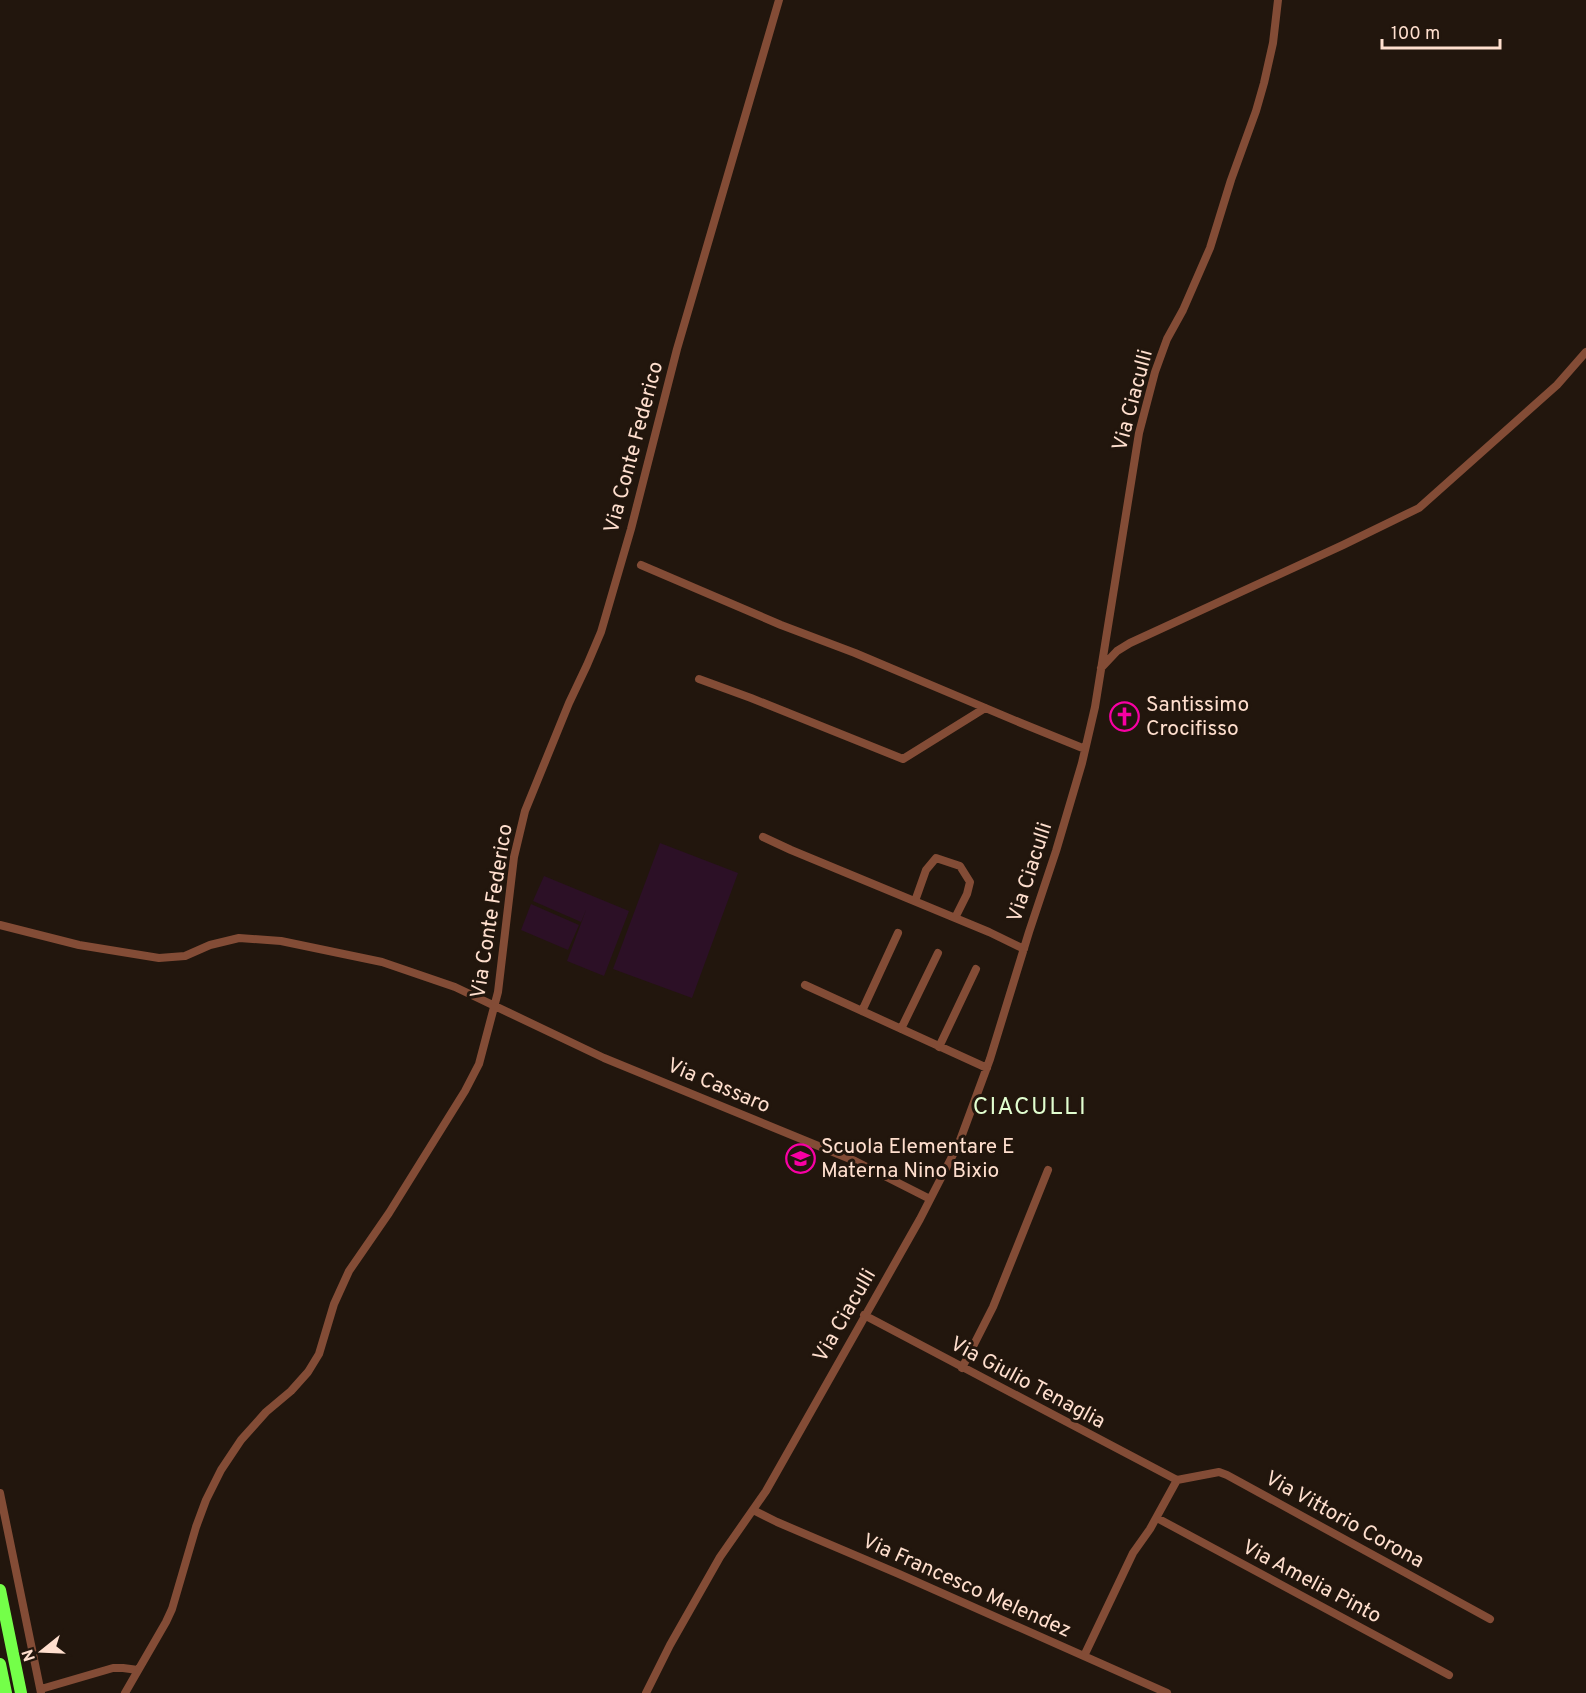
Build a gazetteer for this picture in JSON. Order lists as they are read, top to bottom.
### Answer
{
  "streets": {
    "street": [
      "Via Ciaculli",
      "Via Conte Federico",
      "Via Cassaro",
      "Via Giulio Tenaglia",
      "Via Vittorio Corona",
      "Via Amelia Pinto",
      "Via Francesco Melendez"
    ]
  },
  "crossings": [
    ["Via Ciaculli", "Via Cassaro"],
    ["Via Ciaculli", "Via Giulio Tenaglia"],
    ["Via Ciaculli", "Via Francesco Melendez"],
    ["Via Conte Federico", "Via Cassaro"],
    ["Via Giulio Tenaglia", "Via Vittorio Corona"]
  ],
  "districts": ["CIACULLI"],
  "places": {
    "church": ["Santissimo Crocifisso"],
    "school or university": ["Scuola Elementare E Materna Nino Bixio"]
  },
  "scale_bar": "100 m",
  "north": "left"
}
